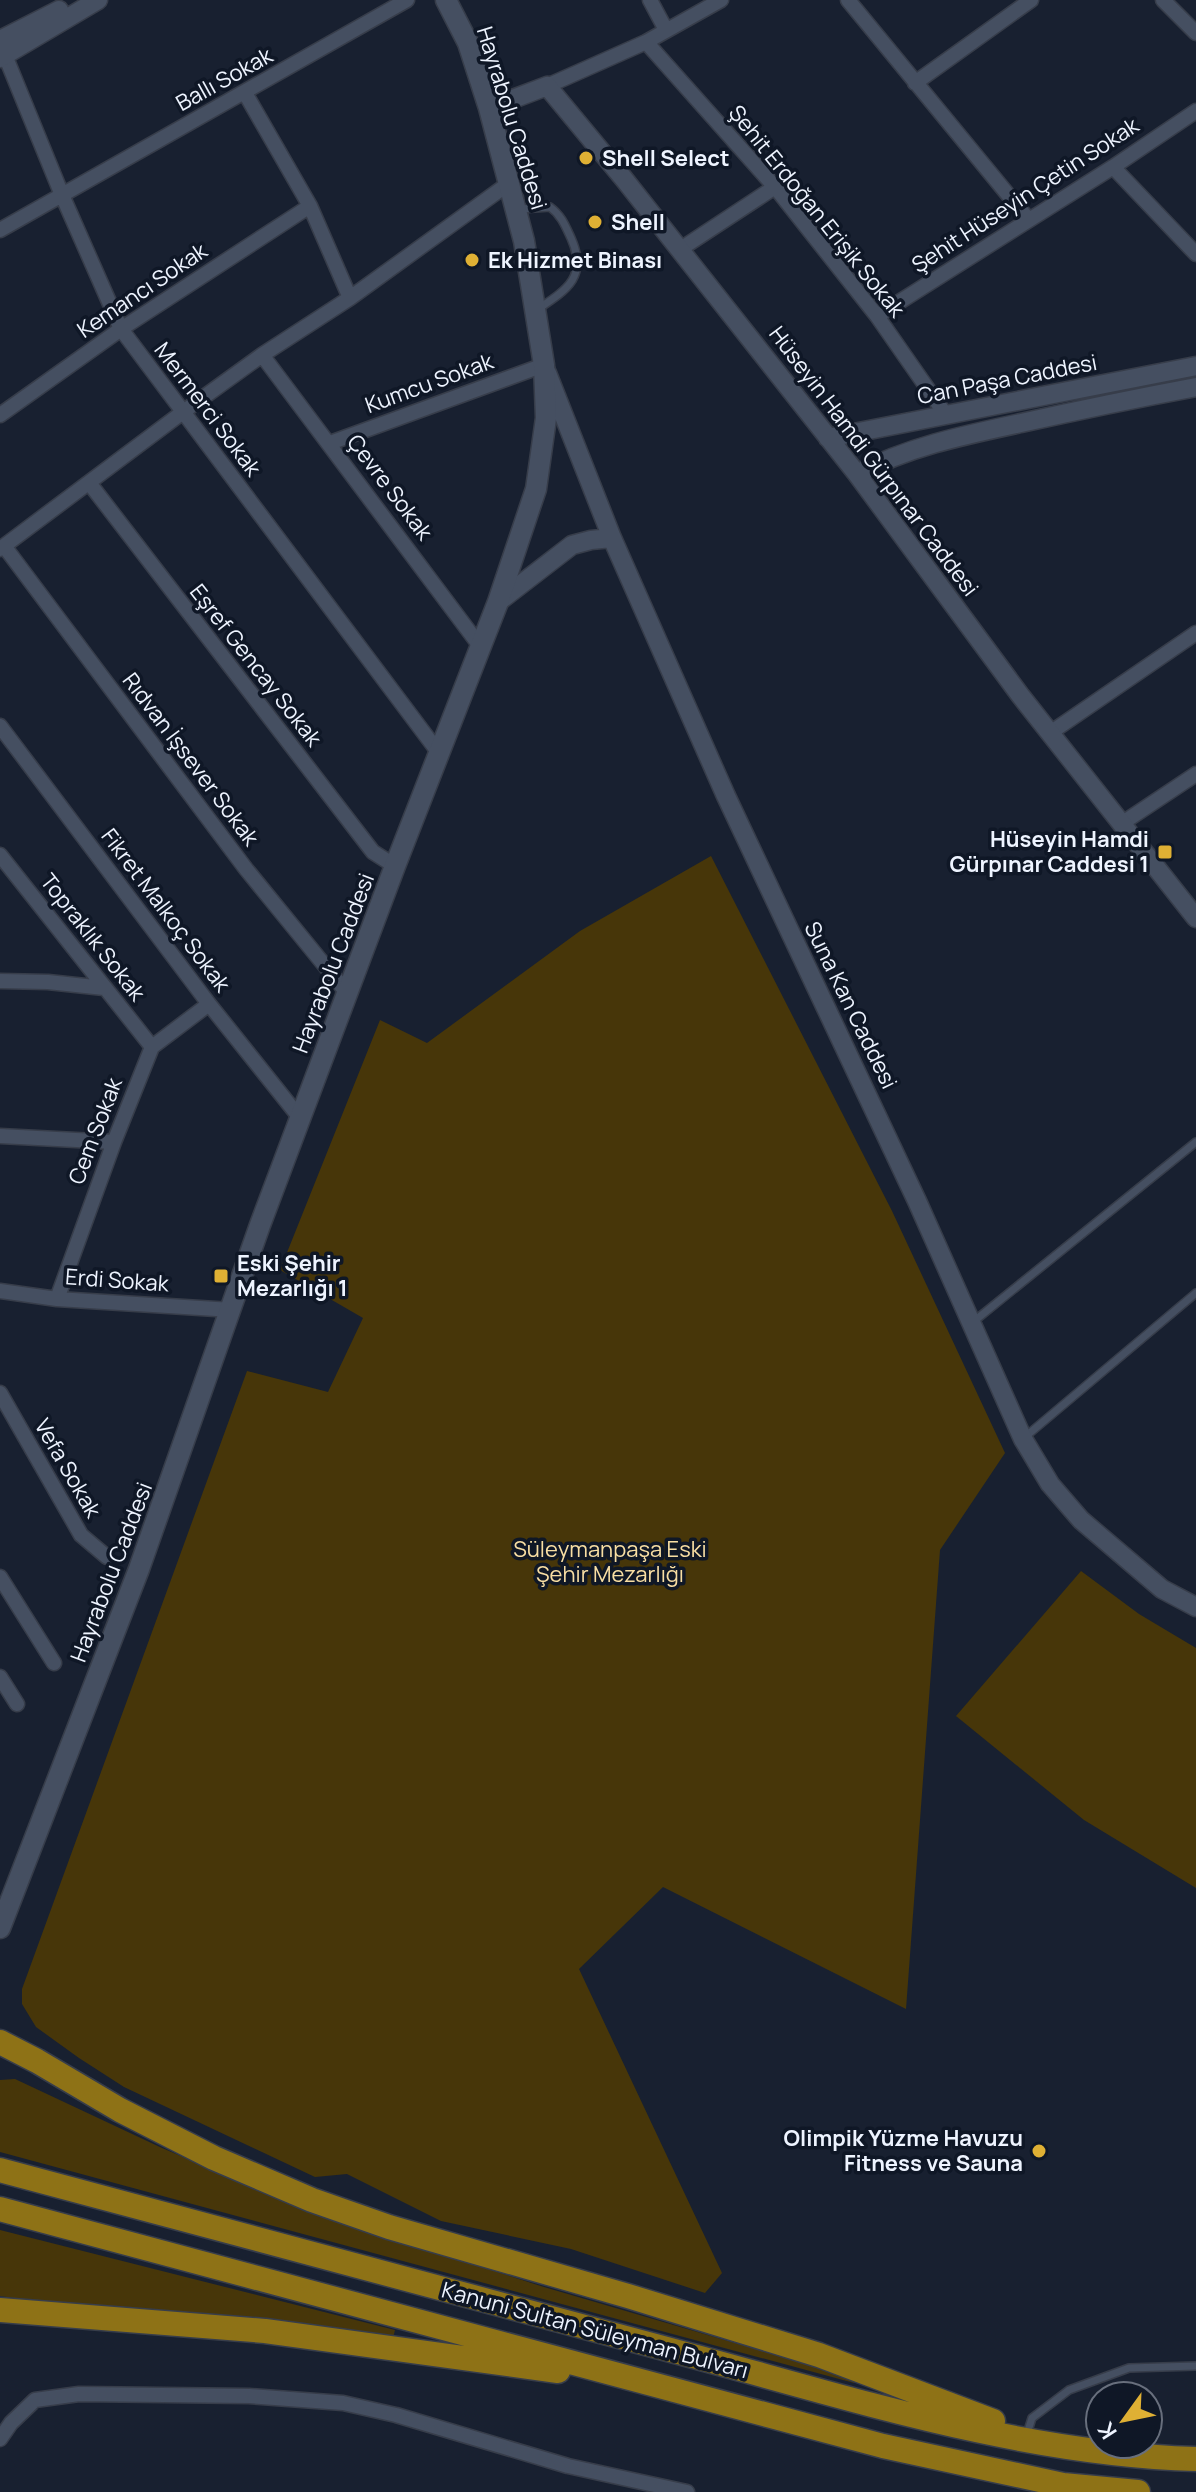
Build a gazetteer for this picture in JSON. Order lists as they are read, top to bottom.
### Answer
{
  "streets": {
    "highway": ["Kanuni Sultan Süleyman Bulvarı"],
    "main road": ["Hayrabolu Caddesi"],
    "street": [
      "Ballı Sokak",
      "Şehit Hüseyin Çetin Sokak",
      "Şehit Erdoğan Erişik Sokak",
      "Kemancı Sokak",
      "Can Paşa Caddesi",
      "Kumcu Sokak",
      "Mermerci Sokak",
      "Hüseyin Hamdi Gürpınar Caddesi",
      "Çevre Sokak",
      "Eşref Gencay Sokak",
      "Rıdvan İşsever Sokak",
      "Fikret Malkoç Sokak",
      "Topraklık Sokak",
      "Suna Kan Caddesi",
      "Cem Sokak",
      "Erdi Sokak",
      "Vefa Sokak"
    ]
  },
  "crossings": [
    ["Ballı Sokak", "Mermerci Sokak"],
    ["Hayrabolu Caddesi", "Kumcu Sokak"],
    ["Hayrabolu Caddesi", "Mermerci Sokak"],
    ["Hayrabolu Caddesi", "Çevre Sokak"],
    ["Hayrabolu Caddesi", "Eşref Gencay Sokak"],
    ["Hayrabolu Caddesi", "Rıdvan İşsever Sokak"],
    ["Hayrabolu Caddesi", "Fikret Malkoç Sokak"],
    ["Hayrabolu Caddesi", "Suna Kan Caddesi"],
    ["Hayrabolu Caddesi", "Erdi Sokak"],
    ["Şehit Hüseyin Çetin Sokak", "Şehit Erdoğan Erişik Sokak"],
    ["Şehit Erdoğan Erişik Sokak", "Can Paşa Caddesi"],
    ["Kemancı Sokak", "Mermerci Sokak"],
    ["Can Paşa Caddesi", "Hüseyin Hamdi Gürpınar Caddesi"],
    ["Kumcu Sokak", "Çevre Sokak"],
    ["Kumcu Sokak", "Suna Kan Caddesi"],
    ["Topraklık Sokak", "Cem Sokak"],
    ["Cem Sokak", "Erdi Sokak"]
  ],
  "parks": ["Süleymanpaşa Eski Şehir Mezarlığı"],
  "places": {
    "other": [
      "Shell Select",
      "Shell",
      "Ek Hizmet Binası",
      "Olimpik Yüzme Havuzu Fitness ve Sauna"
    ],
    "transit": ["Hüseyin Hamdi Gürpınar Caddesi 1", "Eski Şehir Mezarlığı 1"]
  },
  "north": "bottom left"
}
